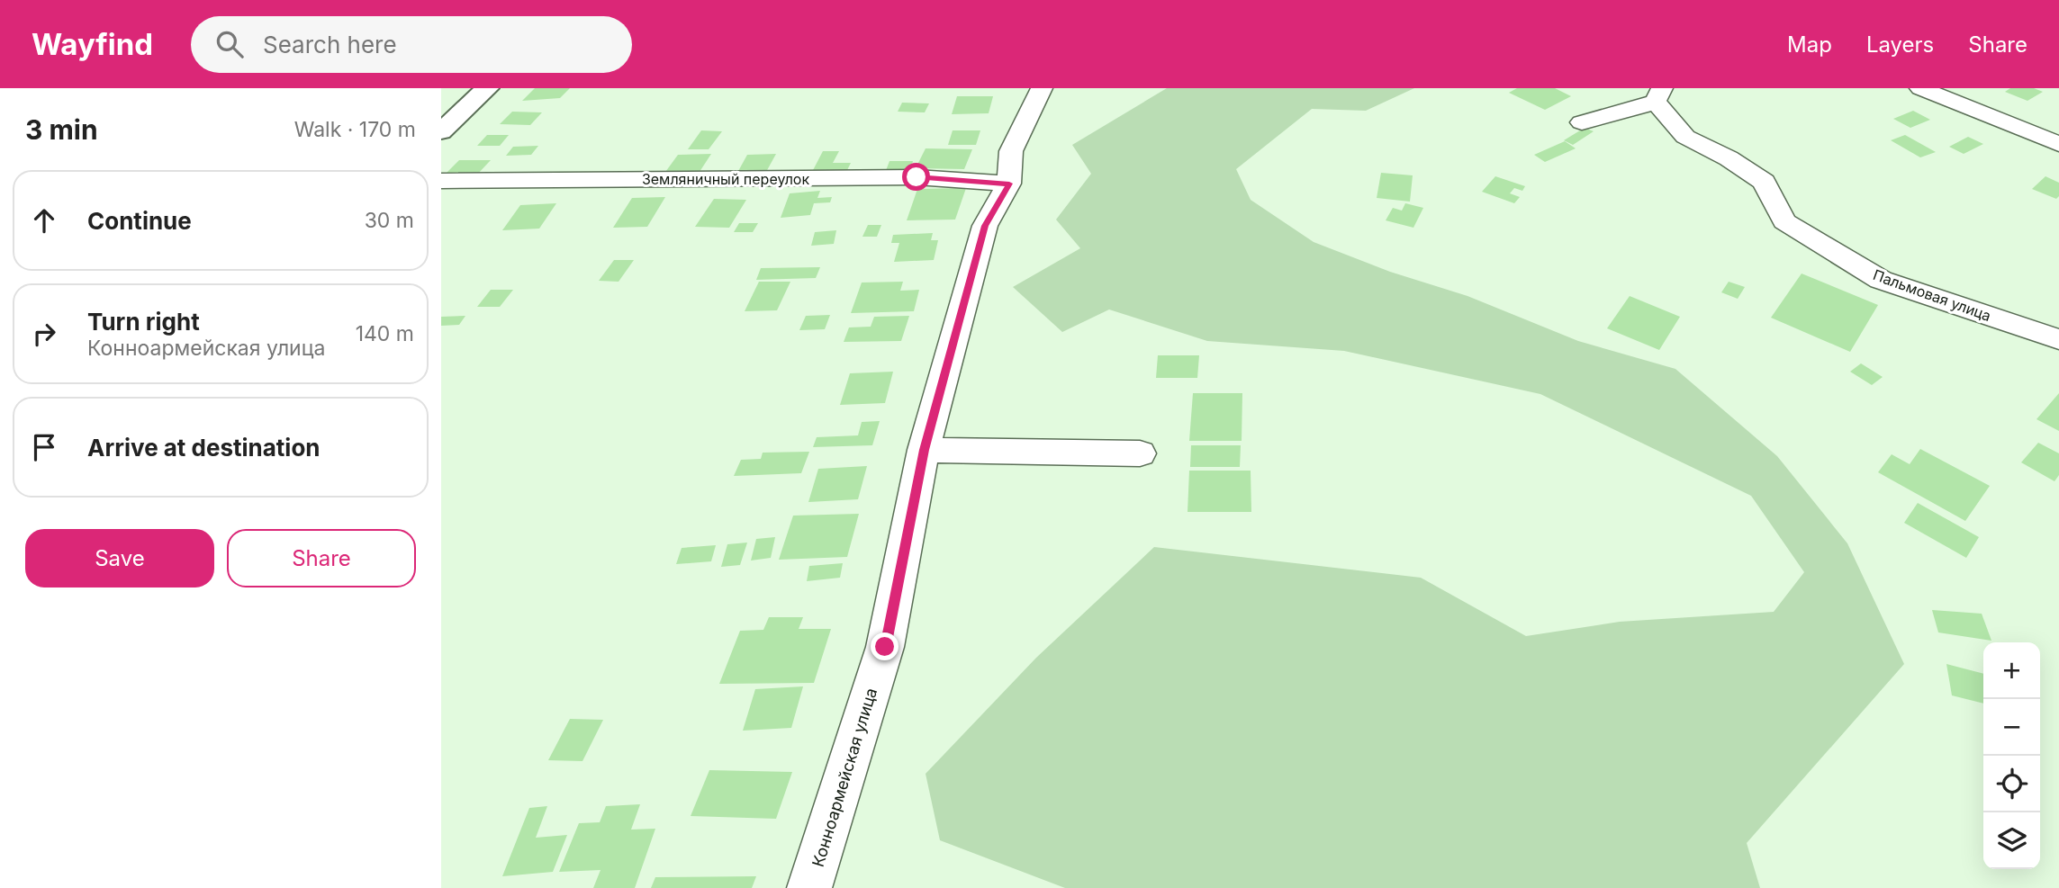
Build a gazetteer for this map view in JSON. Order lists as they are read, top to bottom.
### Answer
{
  "streets": {
    "street": ["Земляничный переулок", "Пальмовая улица", "Конноармейская улица"]
  },
  "crossings": [
    ["Земляничный переулок", "Конноармейская улица"]
  ],
  "page": {
    "header": "Wayfind",
    "search": "Search here",
    "nav": ["Map", "Layers", "Share"],
    "heading": ["3 min", "Walk · 170 m"],
    "list": [
      ["Continue", "30 m"],
      ["Turn right", "Конноармейская улица", "140 m"],
      "Arrive at destination"
    ],
    "buttons": ["Save", "Share"],
    "map_buttons": ["+", "−"]
  }
}
